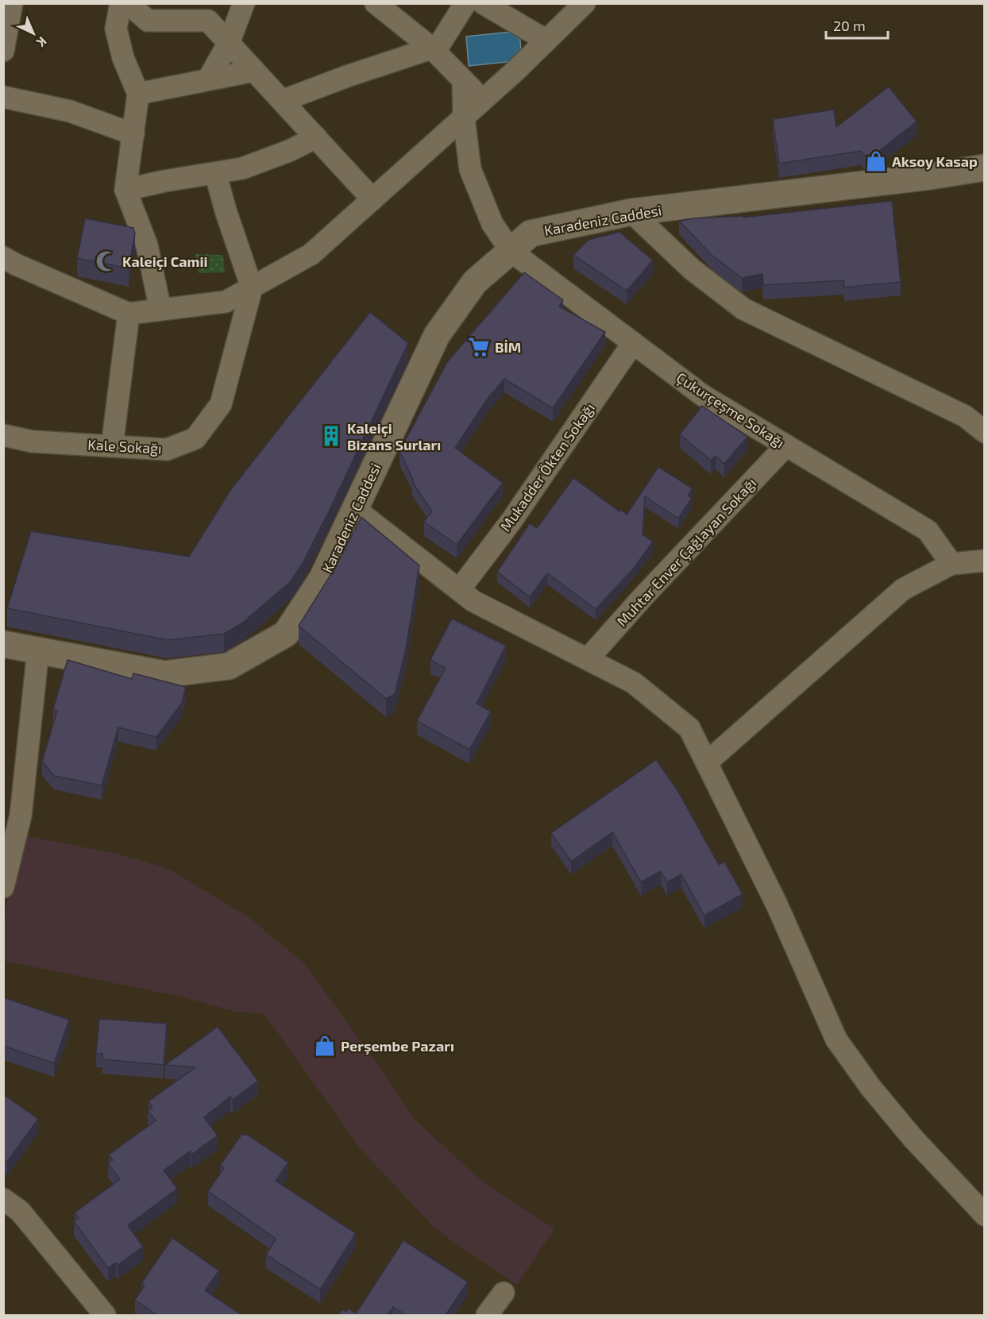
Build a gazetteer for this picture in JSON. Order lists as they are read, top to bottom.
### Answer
{
  "streets": {
    "street": [
      "Karadeniz Caddesi",
      "Çukurçeşme Sokağı",
      "Kale Sokağı",
      "Mukadder Ökten Sokağı",
      "Muhtar Enver Çağlayan Sokağı"
    ]
  },
  "crossings": [
    ["Karadeniz Caddesi", "Çukurçeşme Sokağı"],
    ["Çukurçeşme Sokağı", "Mukadder Ökten Sokağı"],
    ["Çukurçeşme Sokağı", "Muhtar Enver Çağlayan Sokağı"]
  ],
  "places": {
    "shop": ["Aksoy Kasap", "Perşembe Pazarı"],
    "mosque": ["Kaleiçi Camii"],
    "supermarket": ["BİM"],
    "building": ["Kaleiçi Bizans Surları"]
  },
  "scale_bar": "20 m",
  "north": "bottom right"
}
